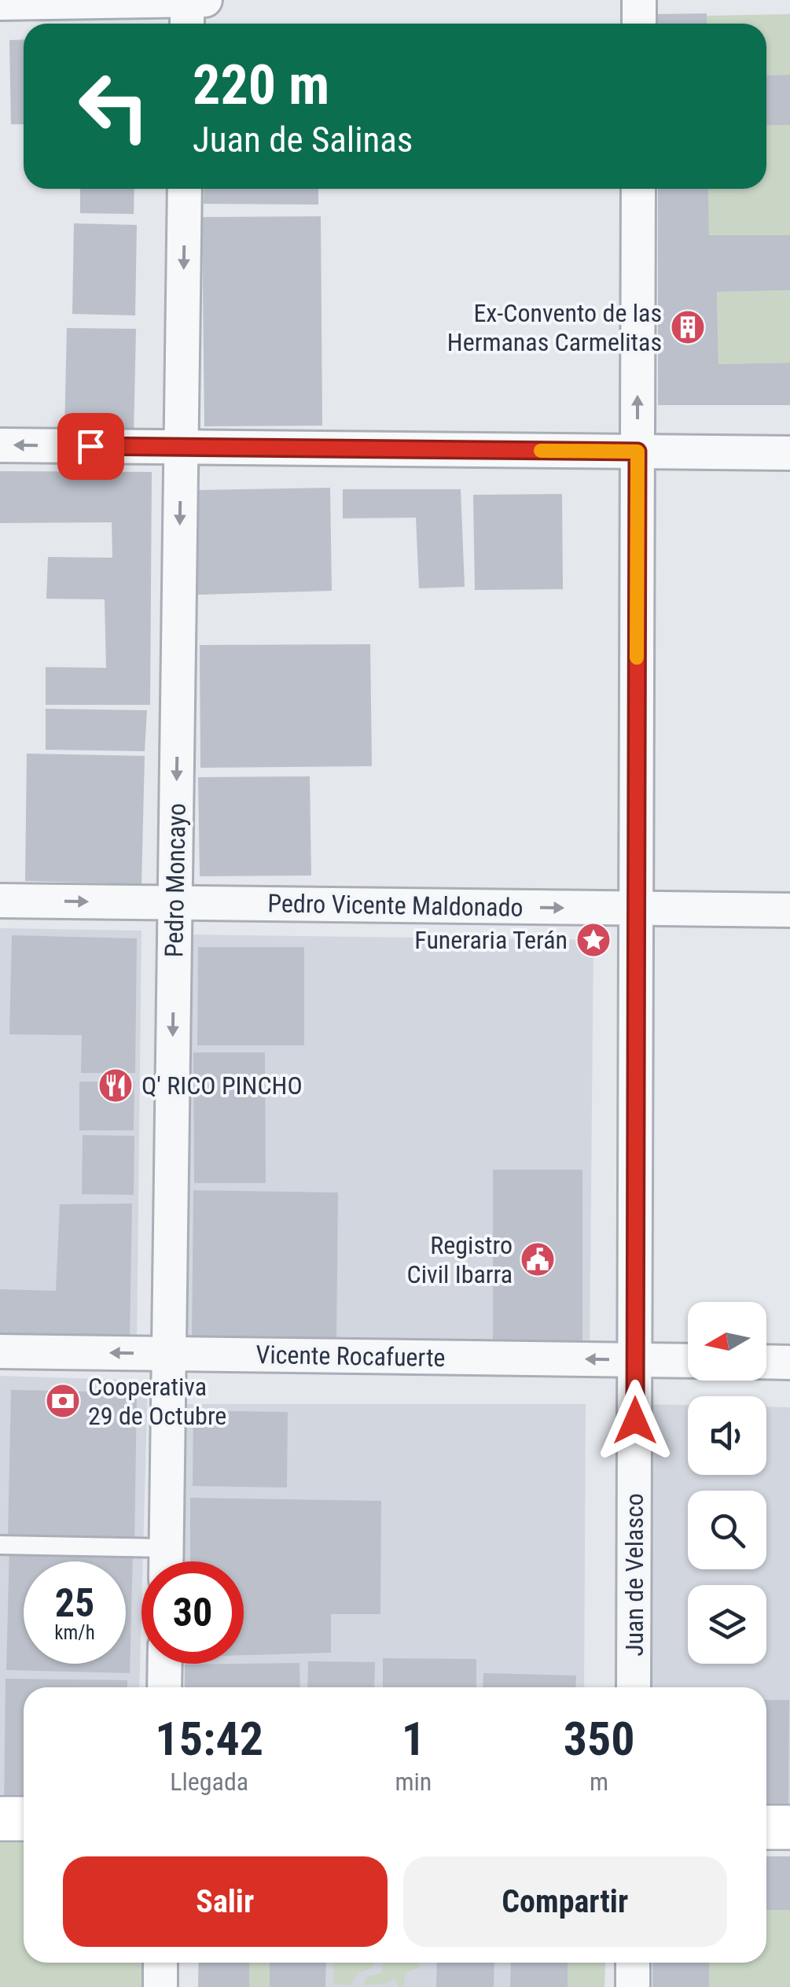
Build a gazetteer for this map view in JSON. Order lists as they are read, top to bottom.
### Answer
{
  "streets": {
    "street": [
      "Pedro Moncayo",
      "Pedro Vicente Maldonado",
      "Vicente Rocafuerte",
      "Juan de Velasco"
    ]
  },
  "crossings": [
    ["Pedro Moncayo", "Pedro Vicente Maldonado"],
    ["Pedro Moncayo", "Vicente Rocafuerte"],
    ["Pedro Vicente Maldonado", "Juan de Velasco"],
    ["Vicente Rocafuerte", "Juan de Velasco"]
  ],
  "one_way": ["Pedro Moncayo", "Pedro Vicente Maldonado", "Vicente Rocafuerte"],
  "places": {
    "building": ["Ex-Convento de las Hermanas Carmelitas"],
    "place": ["Funeraria Terán"],
    "restaurant": ["Q' RICO PINCHO"],
    "public building": ["Registro Civil Ibarra"],
    "bank": ["Cooperativa 29 de Octubre"]
  },
  "north": "left",
  "page": {
    "turn": ["220 m", "Juan de Salinas"],
    "speed": "25 km/h",
    "limit": "30",
    "eta": [
      "15:42",
      "Llegada",
      "1",
      "min",
      "350",
      "m"
    ],
    "buttons": ["Salir", "Compartir"]
  }
}
